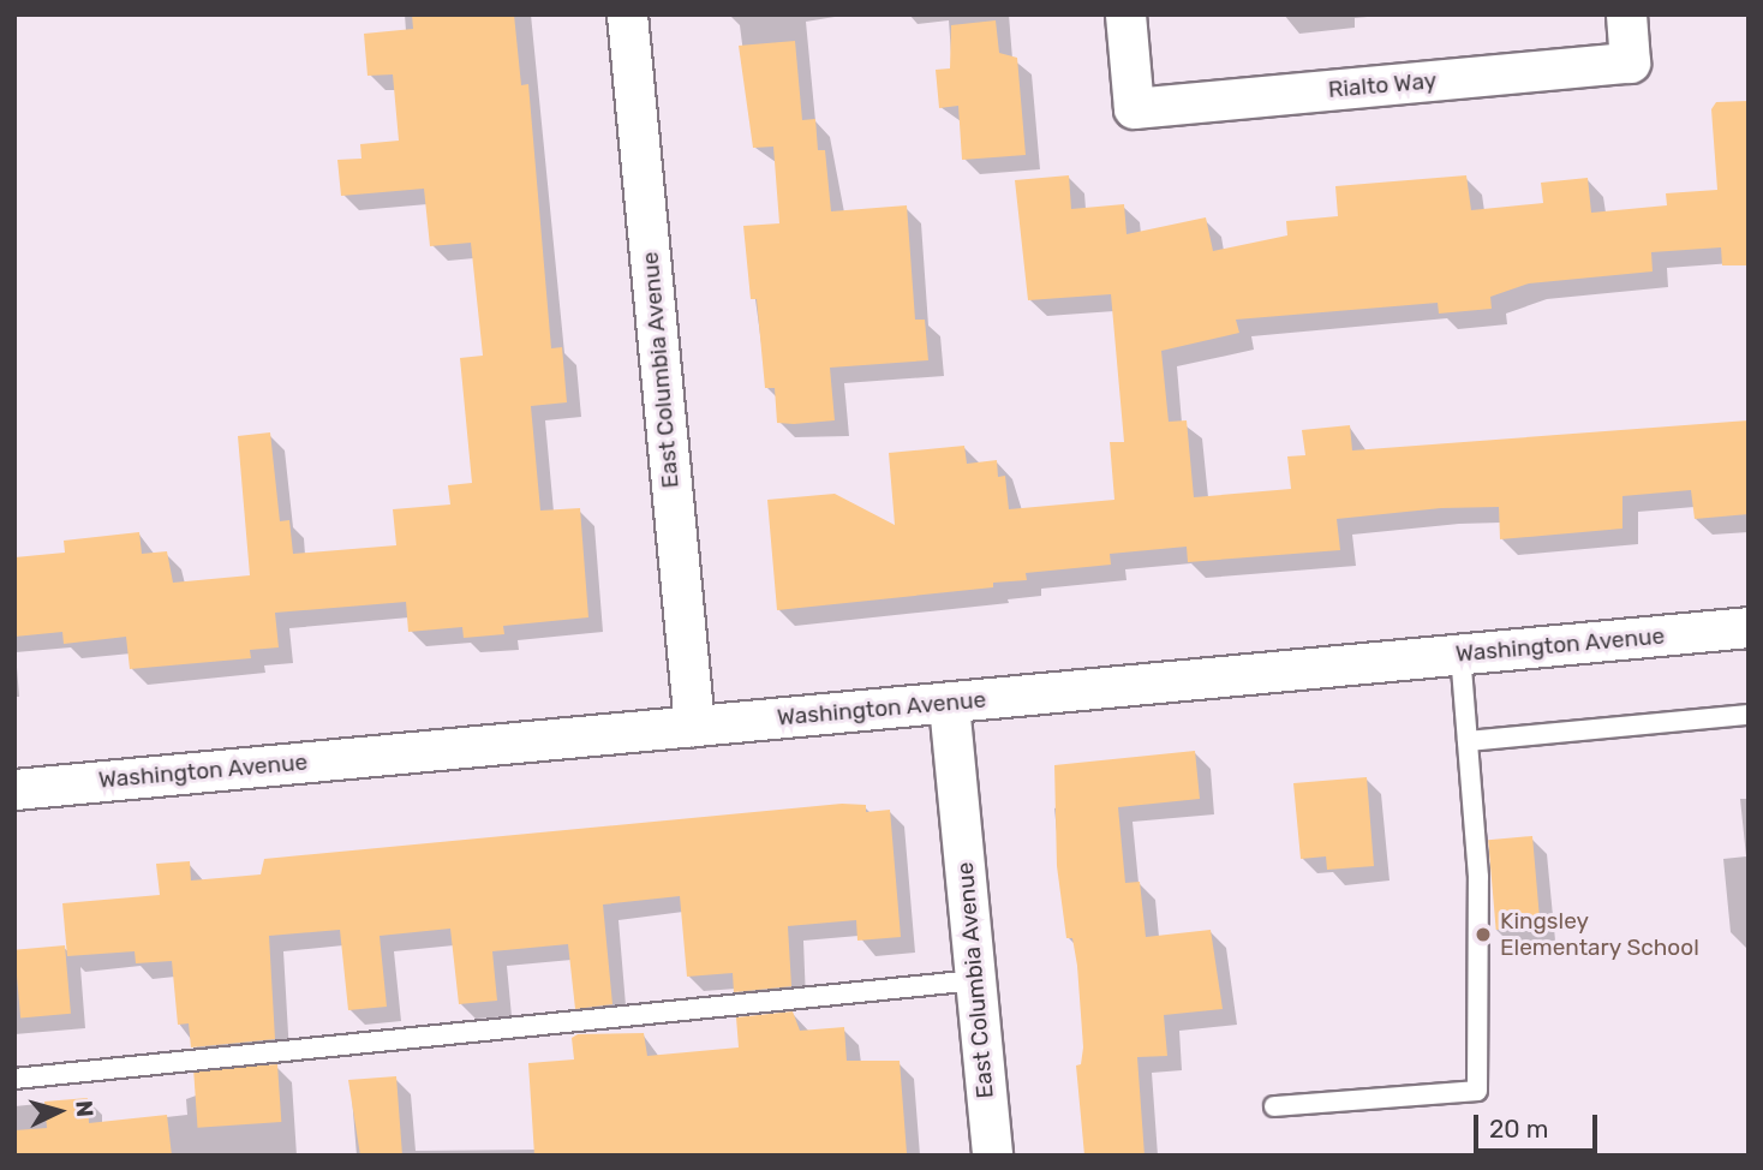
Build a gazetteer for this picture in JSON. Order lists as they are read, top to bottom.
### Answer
{
  "streets": {
    "street": ["Rialto Way", "East Columbia Avenue", "Washington Avenue"]
  },
  "crossings": [
    ["East Columbia Avenue", "Washington Avenue"]
  ],
  "places": ["Kingsley Elementary School"],
  "scale_bar": "20 m",
  "north": "right"
}
